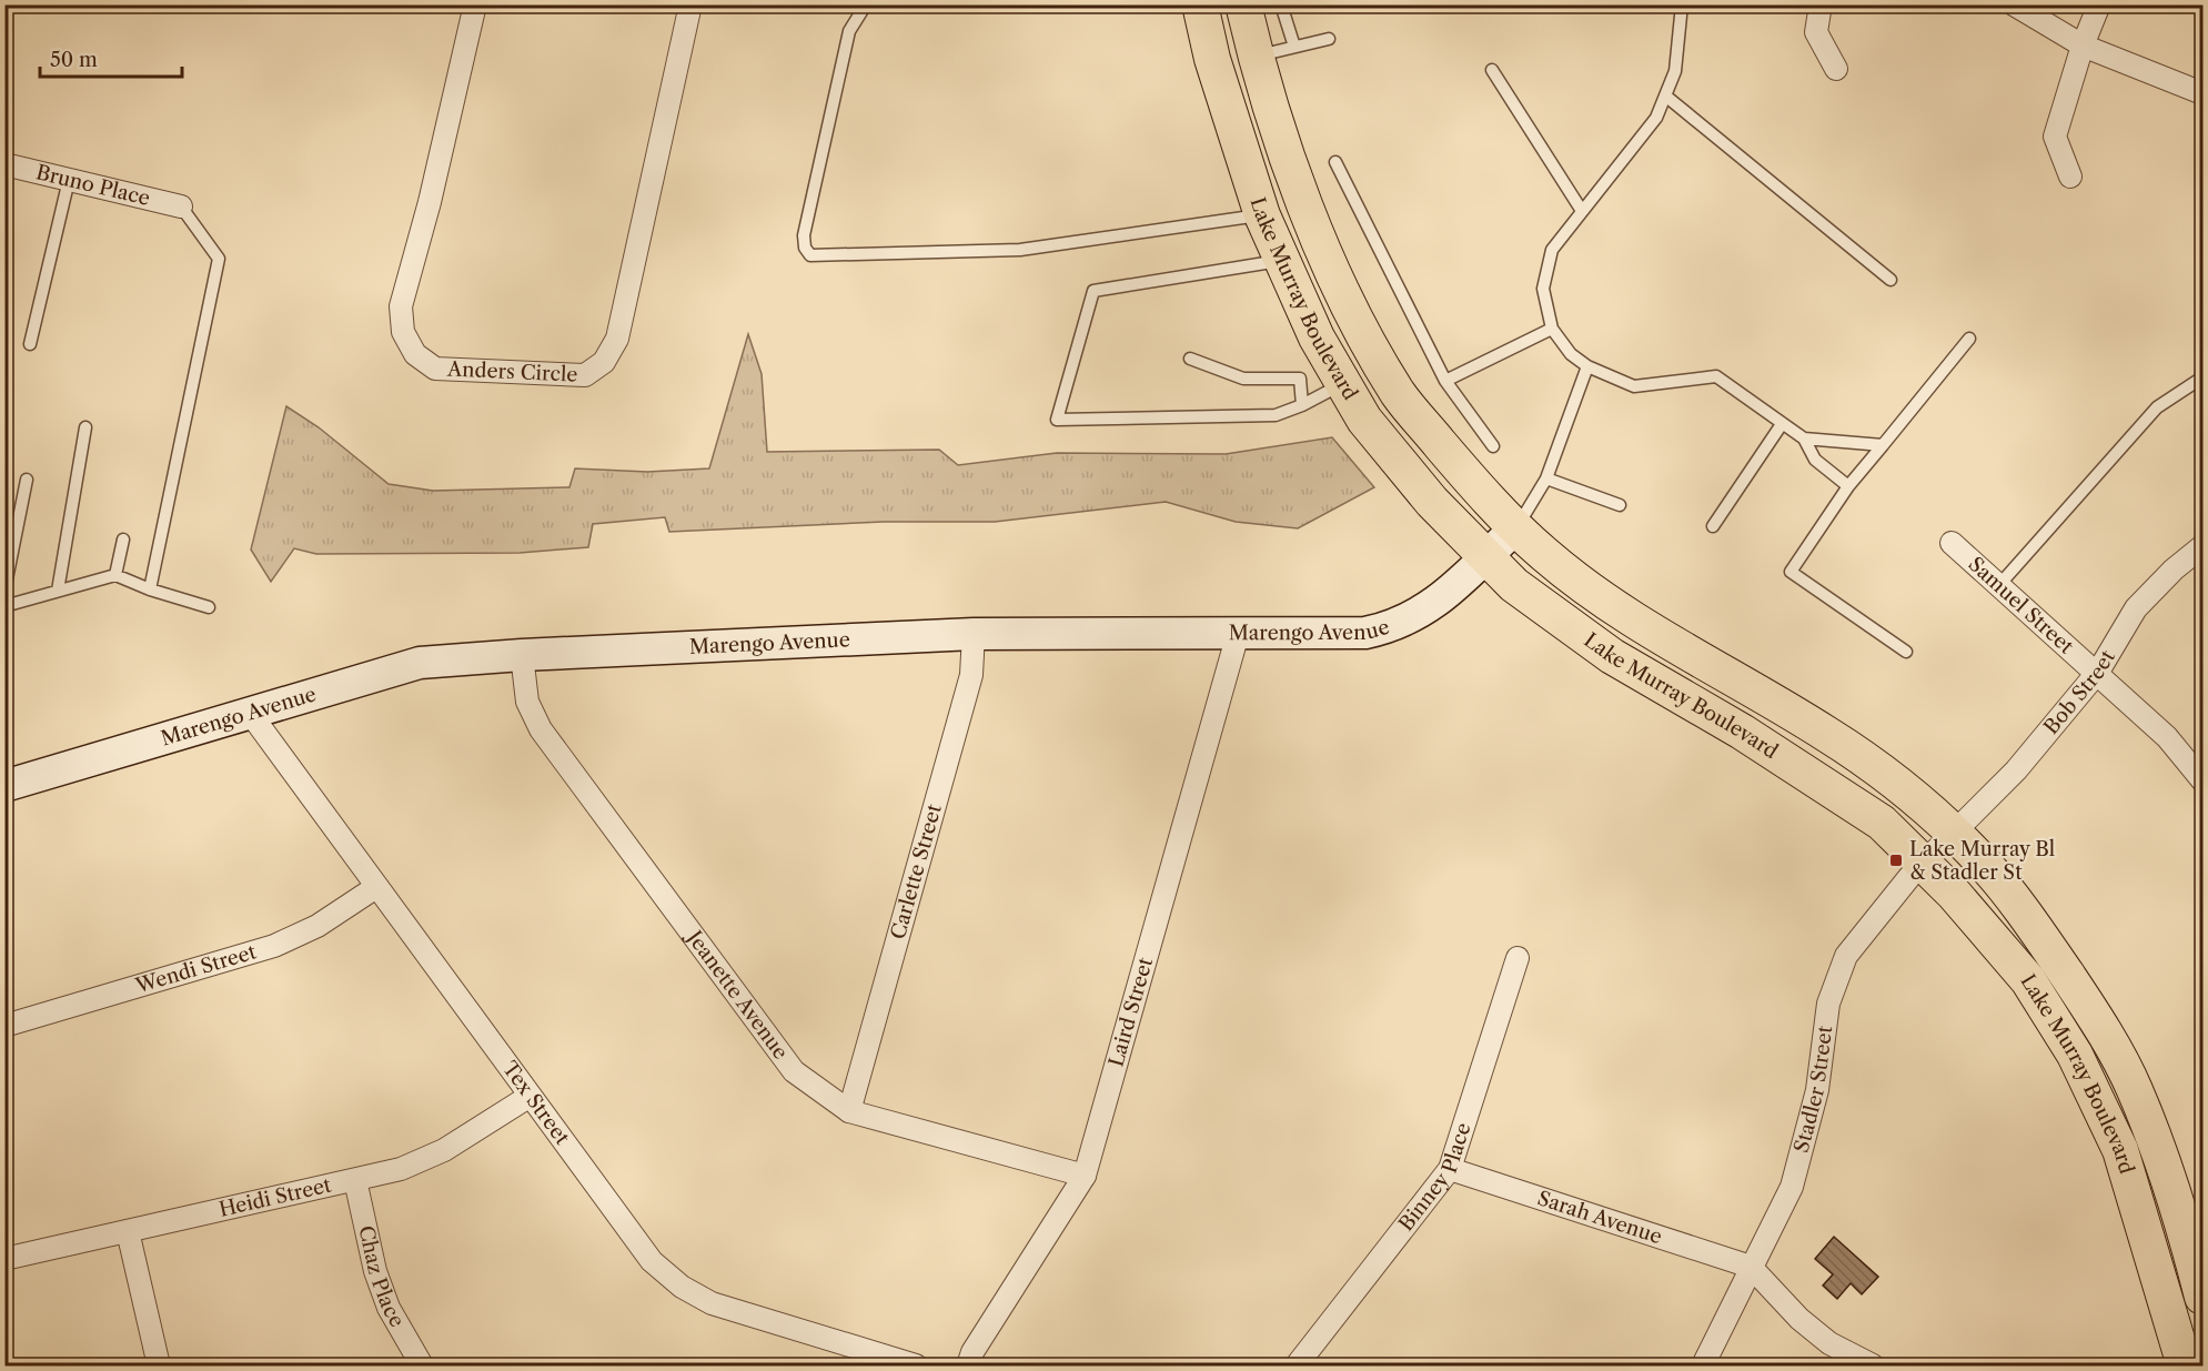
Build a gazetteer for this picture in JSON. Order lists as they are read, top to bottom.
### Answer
{
  "streets": {
    "main road": ["Lake Murray Boulevard"],
    "street": [
      "Bruno Place",
      "Anders Circle",
      "Samuel Street",
      "Marengo Avenue",
      "Bob Street",
      "Carlette Street",
      "Wendi Street",
      "Jeanette Avenue",
      "Laird Street",
      "Stadler Street",
      "Tex Street",
      "Binney Place",
      "Heidi Street",
      "Sarah Avenue",
      "Chaz Place"
    ]
  },
  "crossings": [
    ["Lake Murray Boulevard", "Marengo Avenue"],
    ["Lake Murray Boulevard", "Bob Street"],
    ["Lake Murray Boulevard", "Stadler Street"],
    ["Samuel Street", "Bob Street"],
    ["Marengo Avenue", "Carlette Street"],
    ["Marengo Avenue", "Jeanette Avenue"],
    ["Marengo Avenue", "Laird Street"],
    ["Marengo Avenue", "Tex Street"],
    ["Bob Street", "Stadler Street"],
    ["Carlette Street", "Jeanette Avenue"],
    ["Wendi Street", "Tex Street"],
    ["Jeanette Avenue", "Laird Street"],
    ["Stadler Street", "Sarah Avenue"],
    ["Tex Street", "Heidi Street"],
    ["Binney Place", "Sarah Avenue"],
    ["Heidi Street", "Chaz Place"]
  ],
  "places": {
    "transit": ["Lake Murray Bl & Stadler St"]
  },
  "scale_bar": "50 m"
}
